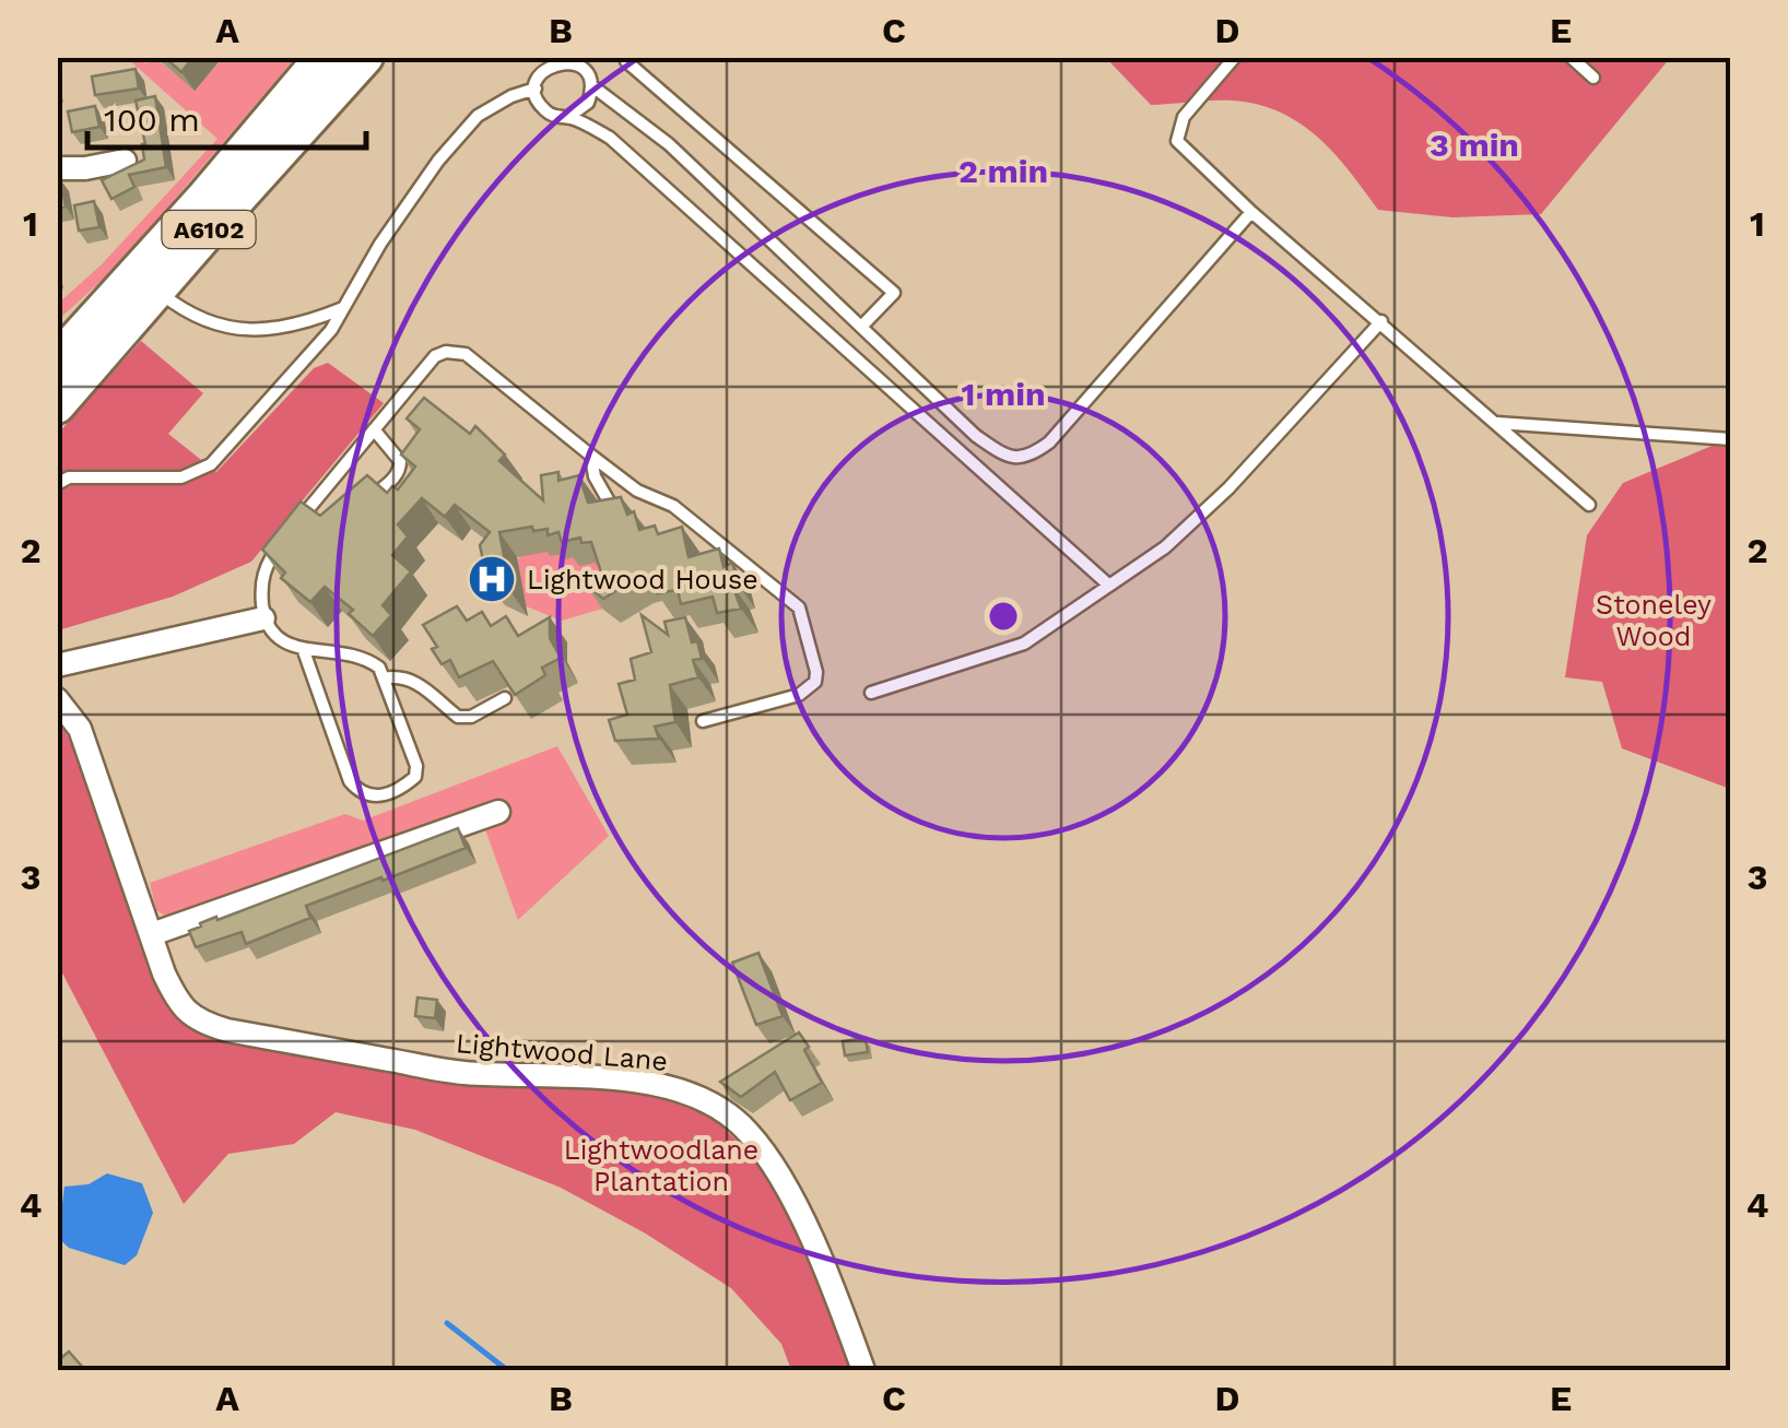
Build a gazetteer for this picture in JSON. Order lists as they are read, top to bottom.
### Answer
{
  "streets": {
    "highway": ["A6102"],
    "street": ["Lightwood Lane"]
  },
  "parks": ["Stoneley Wood", "Lightwoodlane Plantation"],
  "places": {
    "hospital": ["Lightwood House"]
  },
  "scale_bar": "100 m",
  "grid": {
    "columns": [
      "A",
      "B",
      "C",
      "D",
      "E"
    ],
    "rows": [
      "1",
      "2",
      "3",
      "4"
    ]
  },
  "rings": ["3 min", "2 min", "1 min"]
}
